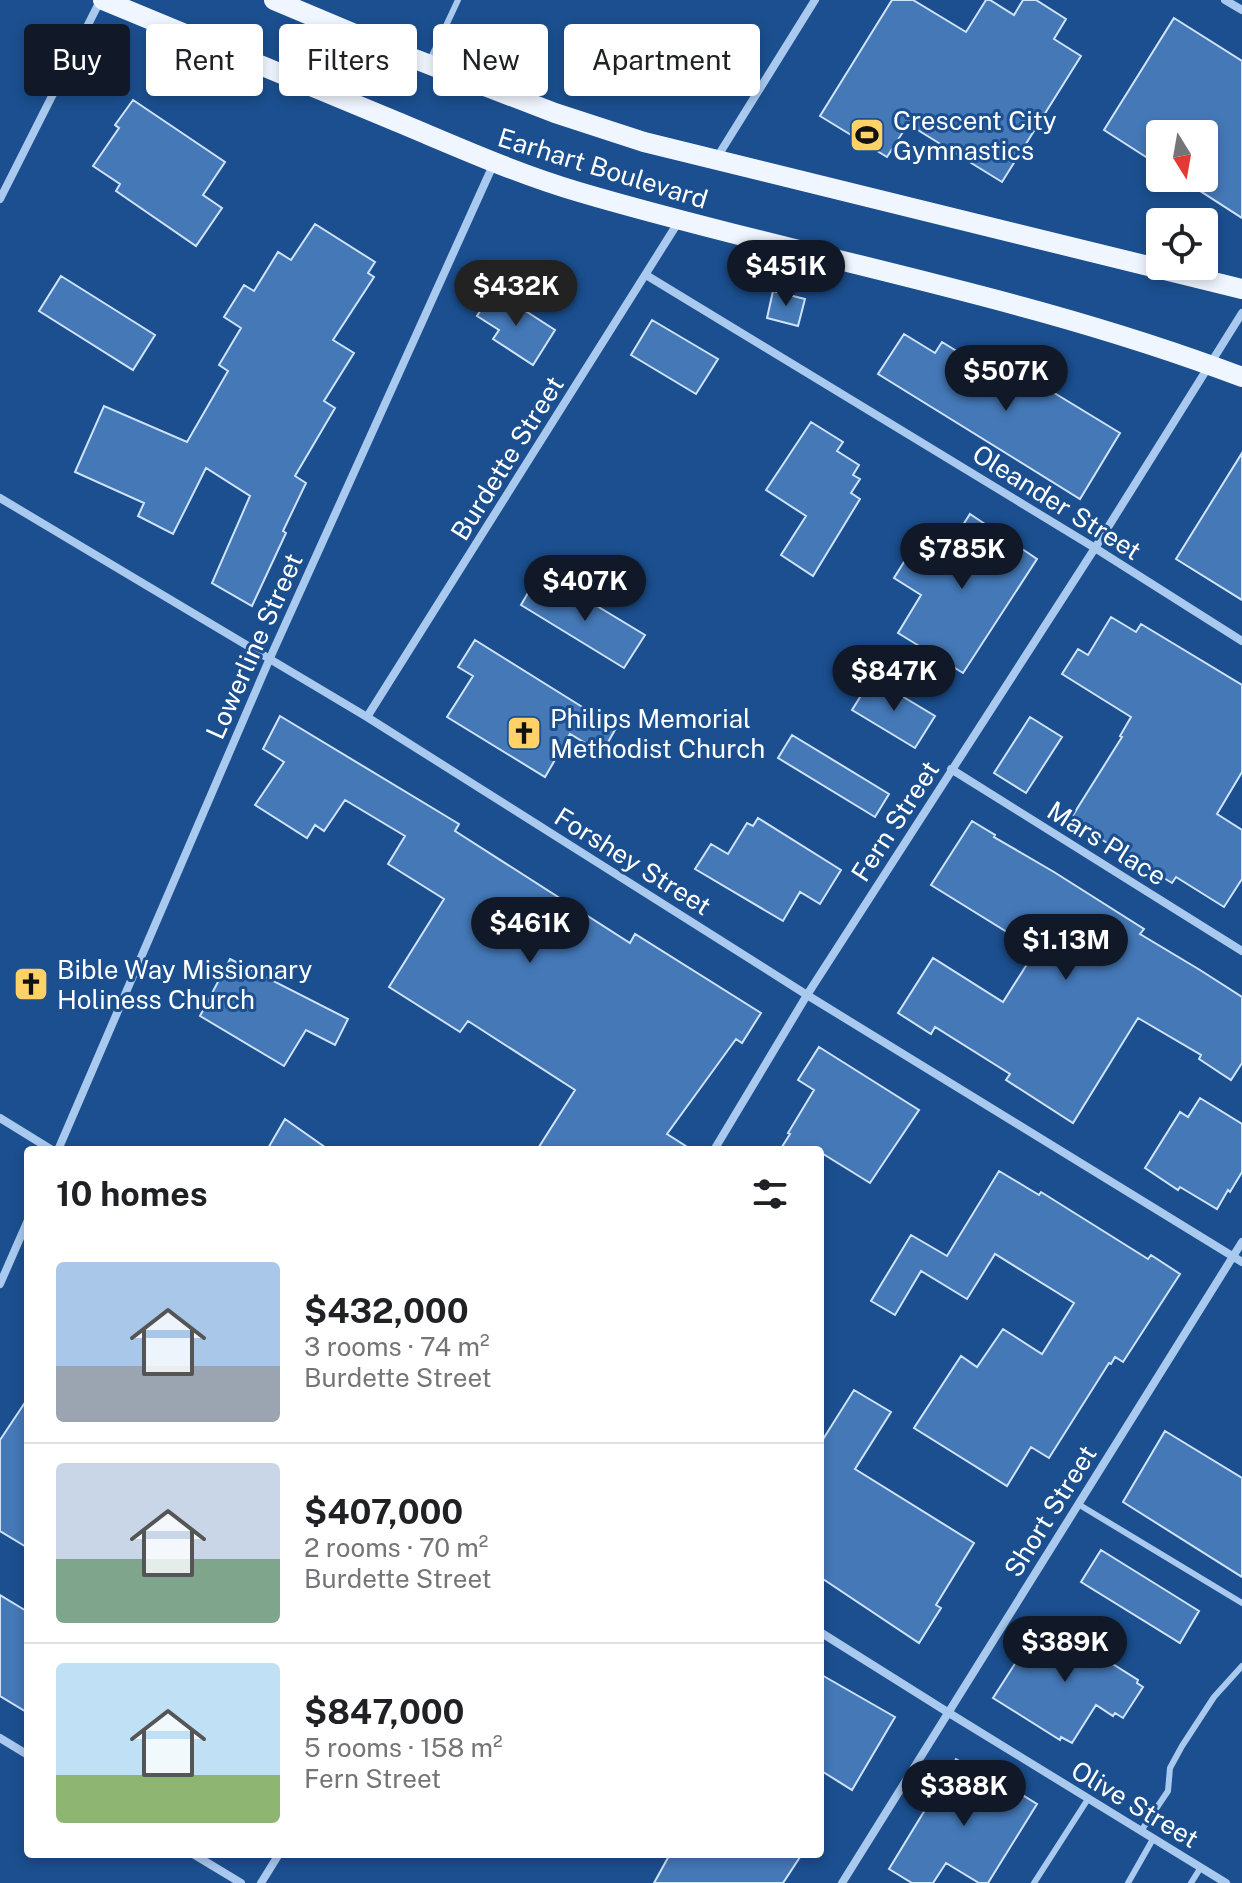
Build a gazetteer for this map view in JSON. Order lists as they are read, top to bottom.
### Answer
{
  "streets": {
    "main road": ["Earhart Boulevard"],
    "street": [
      "Burdette Street",
      "Oleander Street",
      "Lowerline Street",
      "Fern Street",
      "Mars Place",
      "Forshey Street",
      "Short Street",
      "Olive Street"
    ]
  },
  "crossings": [
    ["Earhart Boulevard", "Burdette Street"],
    ["Earhart Boulevard", "Lowerline Street"],
    ["Earhart Boulevard", "Fern Street"],
    ["Burdette Street", "Oleander Street"],
    ["Burdette Street", "Forshey Street"],
    ["Oleander Street", "Fern Street"],
    ["Lowerline Street", "Forshey Street"],
    ["Fern Street", "Mars Place"],
    ["Fern Street", "Forshey Street"],
    ["Forshey Street", "Short Street"],
    ["Short Street", "Olive Street"]
  ],
  "places": {
    "sports": ["Crescent City Gymnastics"],
    "church": ["Philips Memorial Methodist Church", "Bible Way Missionary Holiness Church"]
  },
  "north": "bottom",
  "page": {
    "chip": [
      "Buy",
      "Rent",
      "Filters",
      "New",
      "Apartment"
    ],
    "price": [
      "$451K",
      "$432K",
      "$507K",
      "$785K",
      "$407K",
      "$847K",
      "$461K",
      "$1.13M",
      "$389K",
      "$388K"
    ],
    "heading": "10 homes",
    "list": [
      {
        "name": "$432,000",
        "note": "3 rooms · 74 m² · Burdette Street"
      },
      {
        "name": "$407,000",
        "note": "2 rooms · 70 m² · Burdette Street"
      },
      {
        "name": "$847,000",
        "note": "5 rooms · 158 m² · Fern Street"
      }
    ]
  }
}
